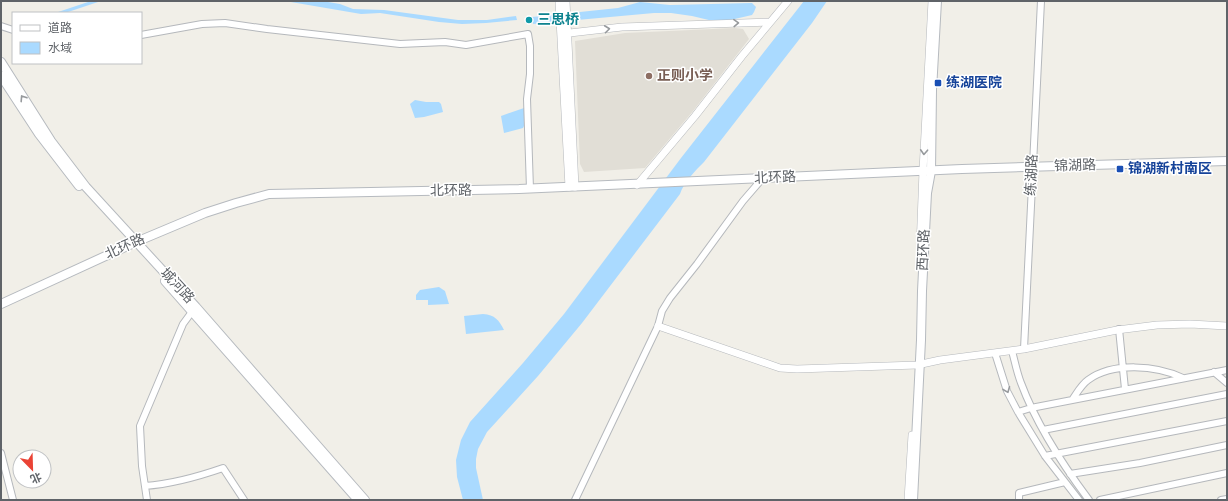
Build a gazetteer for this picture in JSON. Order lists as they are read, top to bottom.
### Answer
{
  "streets": {
    "main road": [
      "锦湖路",
      "北环路",
      "西环路",
      "城河路"
    ],
    "street": ["练湖路"]
  },
  "crossings": [
    ["锦湖路", "练湖路"],
    ["锦湖路", "北环路"],
    ["锦湖路", "西环路"],
    ["北环路", "西环路"],
    ["北环路", "城河路"]
  ],
  "places": {
    "other": ["三思桥", "正则小学"],
    "transit": ["练湖医院", "锦湖新村南区"]
  },
  "legend": ["道路", "水域"],
  "north": "bottom right"
}
